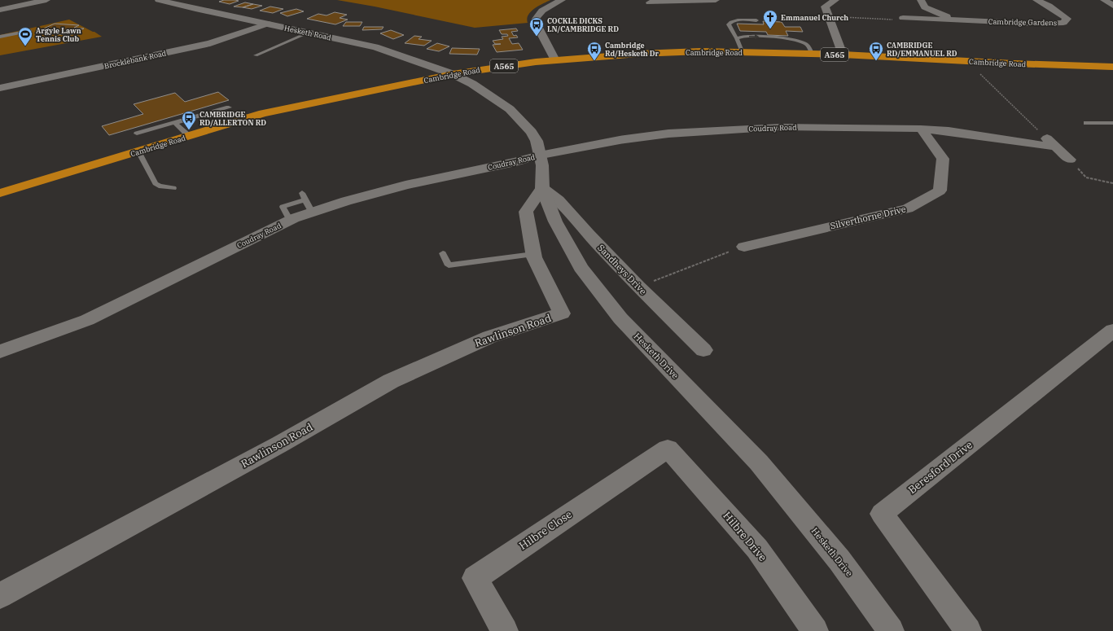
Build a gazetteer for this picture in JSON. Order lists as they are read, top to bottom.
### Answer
{
  "streets": {
    "highway": ["Cambridge Road", "A565"],
    "street": [
      "Cambridge Gardens",
      "Hesketh Road",
      "Brocklebank Road",
      "Coudray Road",
      "Silverthorne Drive",
      "Sandheys Drive",
      "Rawlinson Road",
      "Hesketh Drive",
      "Beresford Drive",
      "Hilbre Close",
      "Hilbre Drive"
    ]
  },
  "crossings": [
    ["Hesketh Road", "Cambridge Road"],
    ["Hesketh Road", "Brocklebank Road"],
    ["Hesketh Road", "Hesketh Drive"],
    ["Cambridge Road", "Hesketh Drive"],
    ["Coudray Road", "Silverthorne Drive"],
    ["Coudray Road", "Hesketh Drive"],
    ["Sandheys Drive", "Hesketh Drive"],
    ["Hilbre Close", "Hilbre Drive"]
  ],
  "places": {
    "church": ["Emmanuel Church"],
    "bus stop": [
      "COCKLE DICKS LN/CAMBRIDGE RD",
      "Cambridge Rd/Hesketh Dr",
      "CAMBRIDGE RD/EMMANUEL RD",
      "CAMBRIDGE RD/ALLERTON RD"
    ],
    "sports": ["Argyle Lawn Tennis Club"]
  }
}
